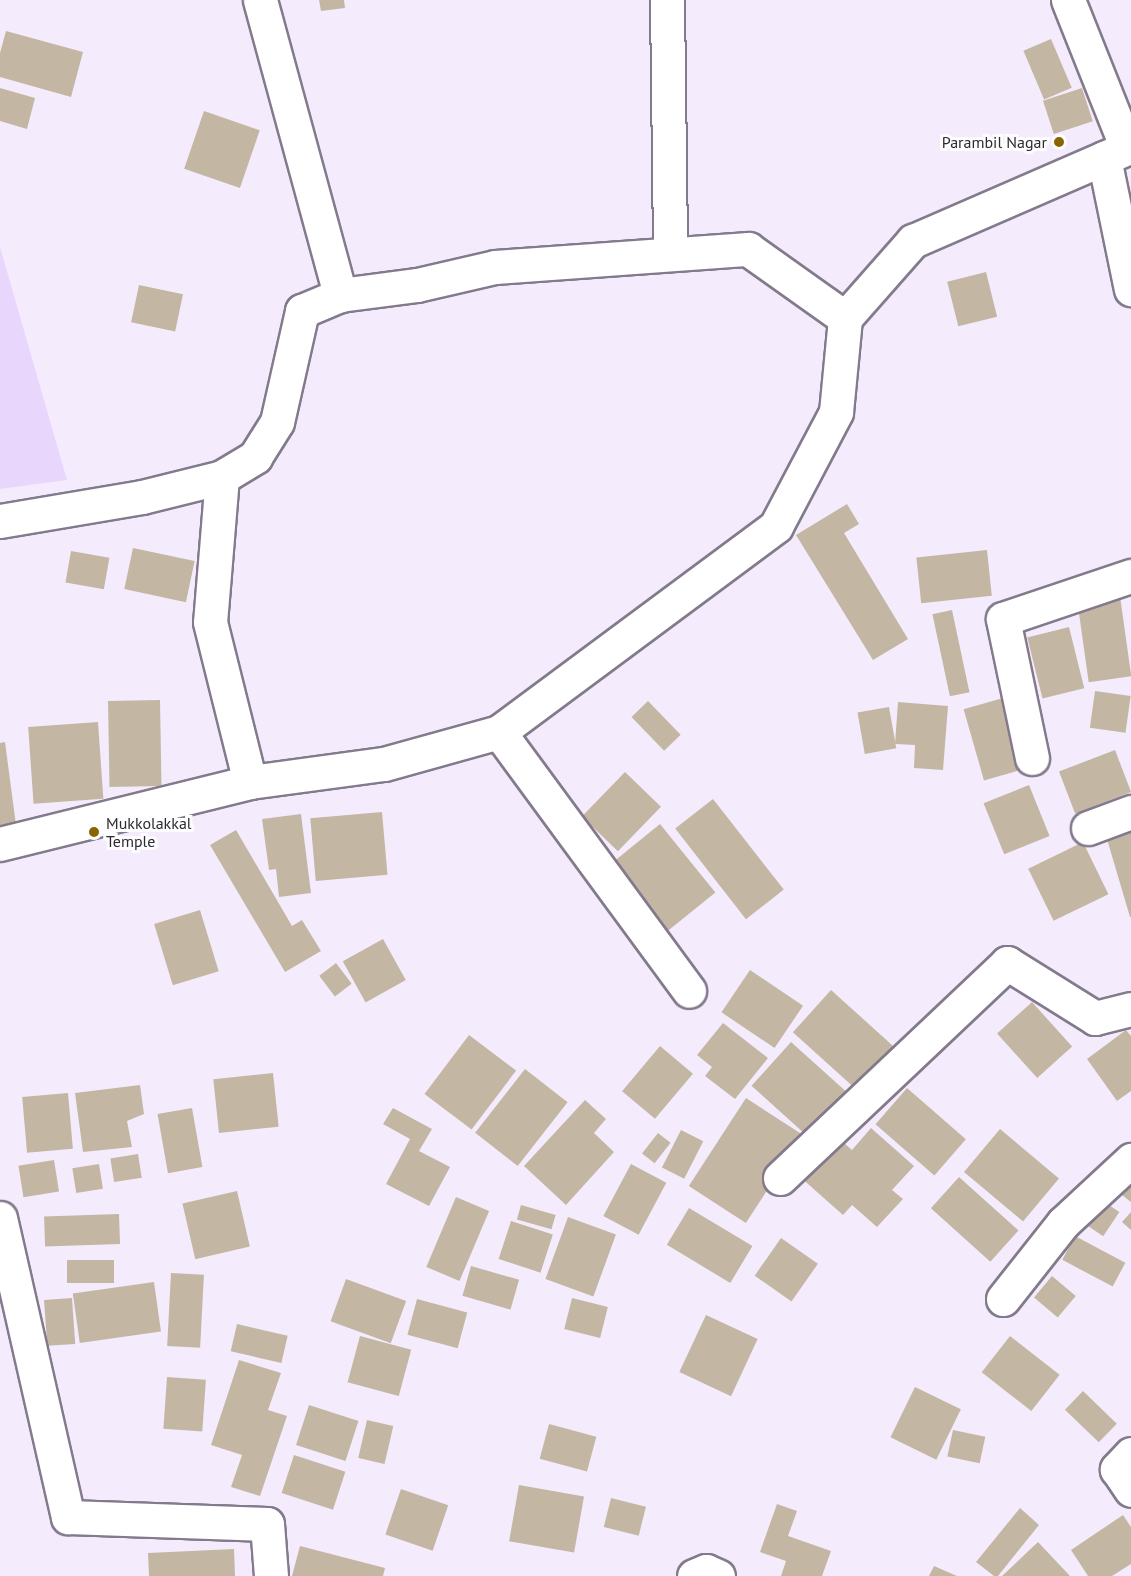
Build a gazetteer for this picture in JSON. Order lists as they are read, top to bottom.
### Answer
{
  "places": ["Parambil Nagar", "Mukkolakkal Temple"]
}
